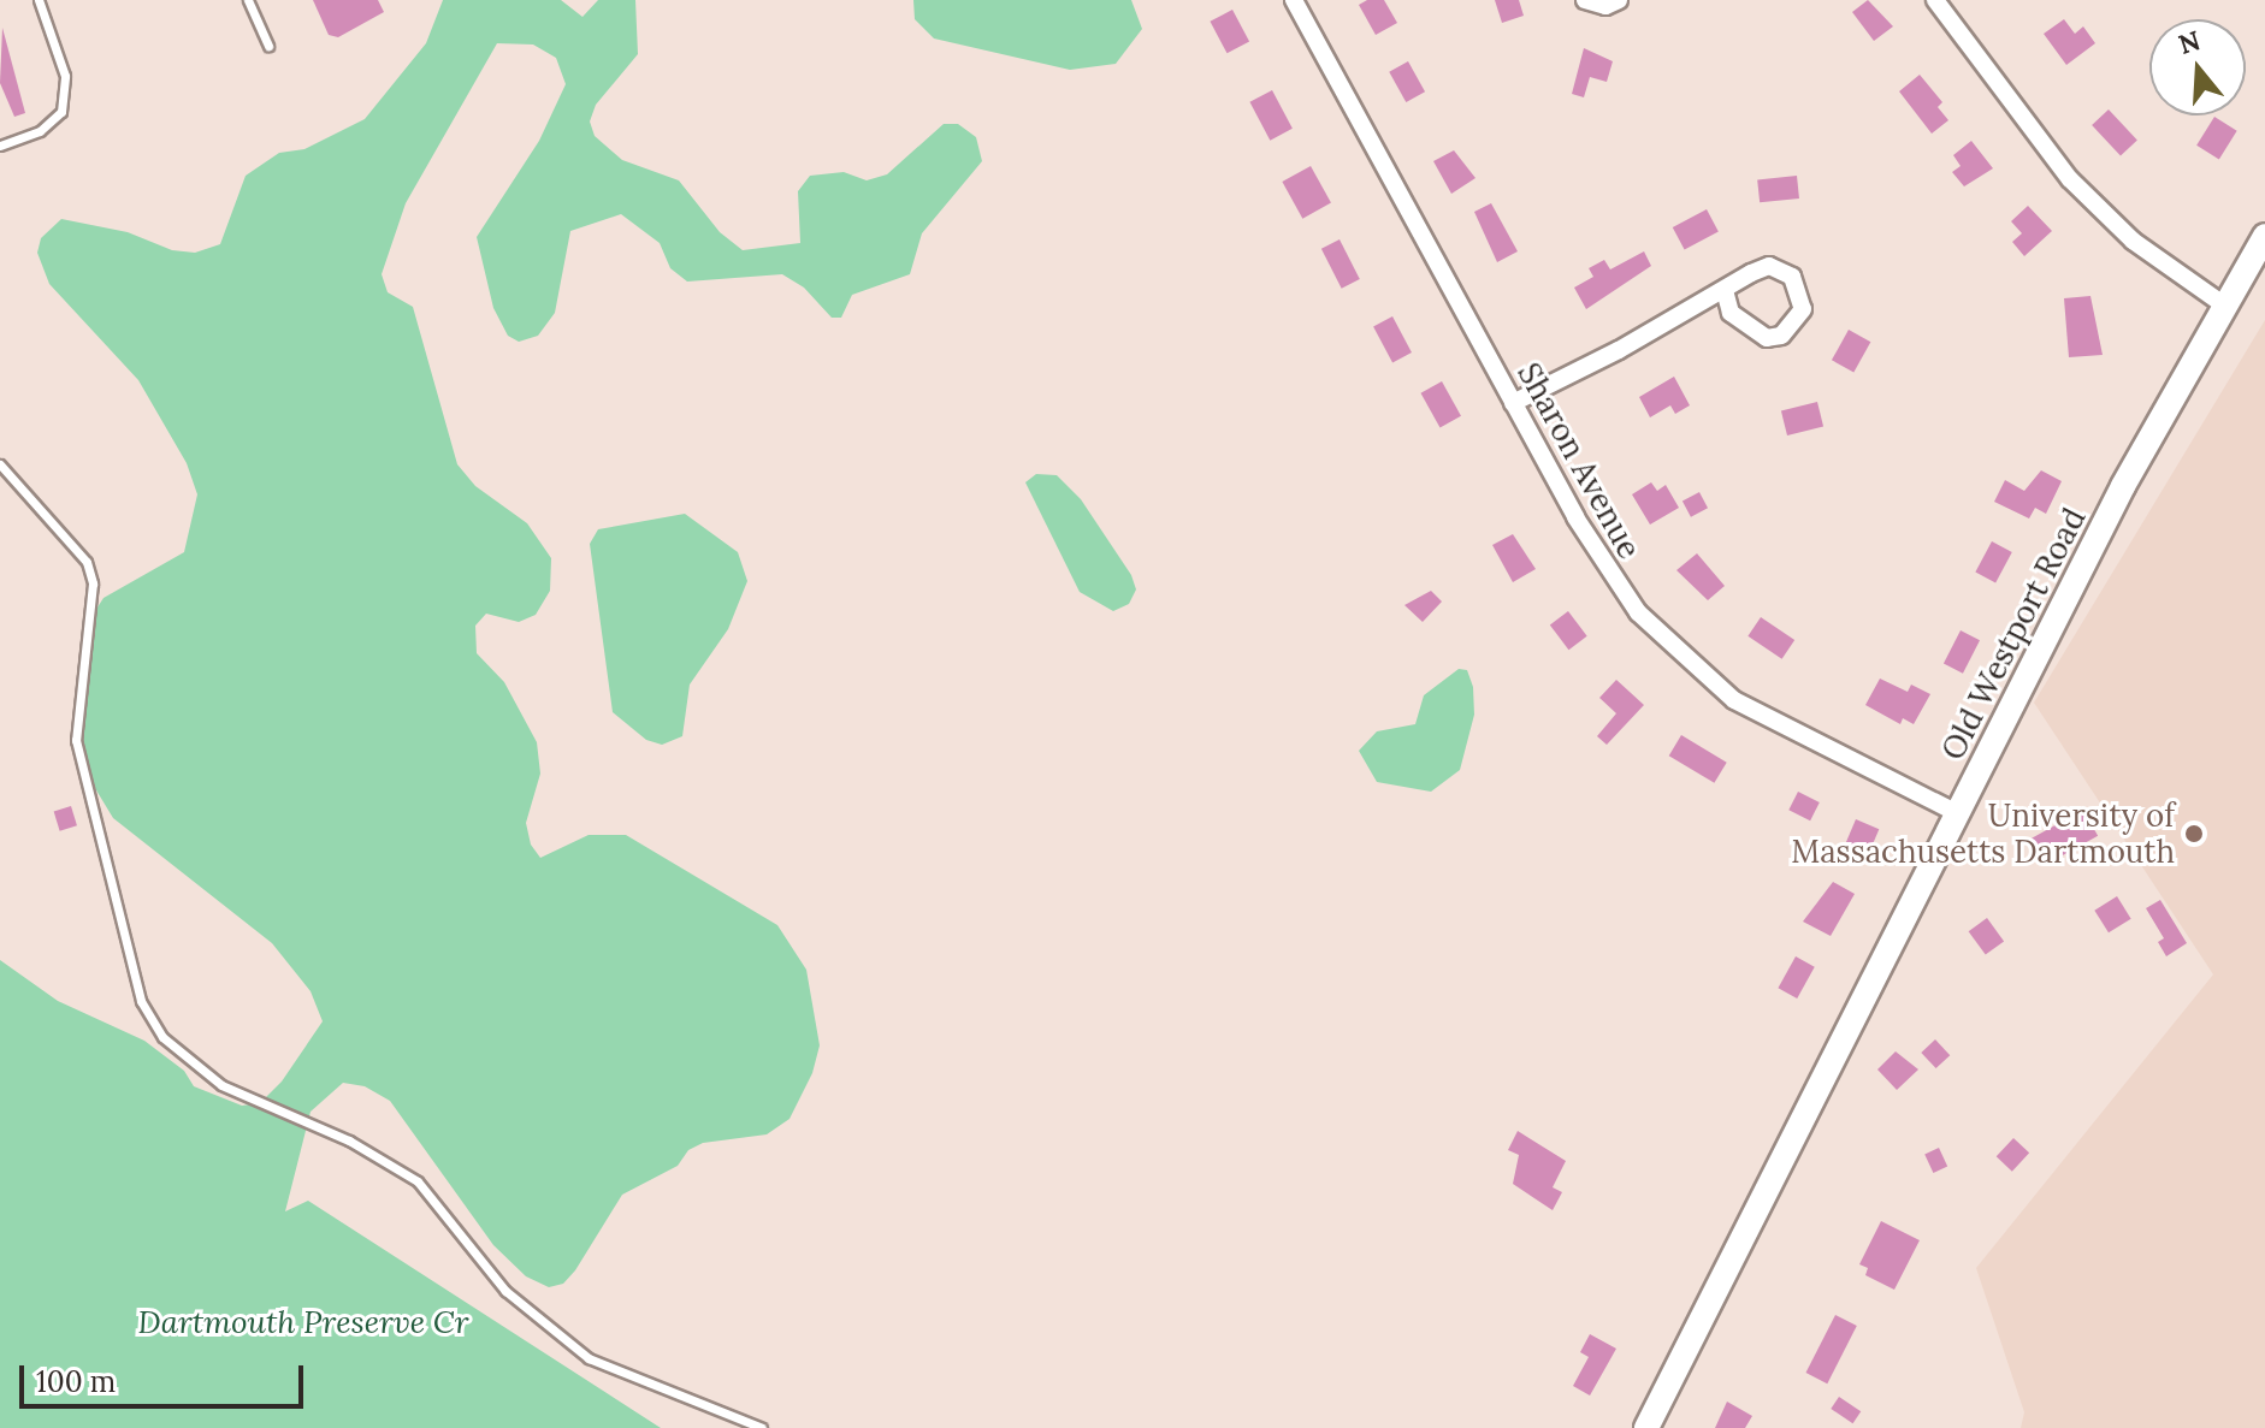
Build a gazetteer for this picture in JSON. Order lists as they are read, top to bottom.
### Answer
{
  "streets": {
    "main road": ["Old Westport Road"],
    "street": ["Sharon Avenue"]
  },
  "crossings": [
    ["Sharon Avenue", "Old Westport Road"]
  ],
  "parks": ["Dartmouth Preserve Cr"],
  "places": ["University of Massachusetts Dartmouth"],
  "scale_bar": "100 m",
  "north": "top"
}
